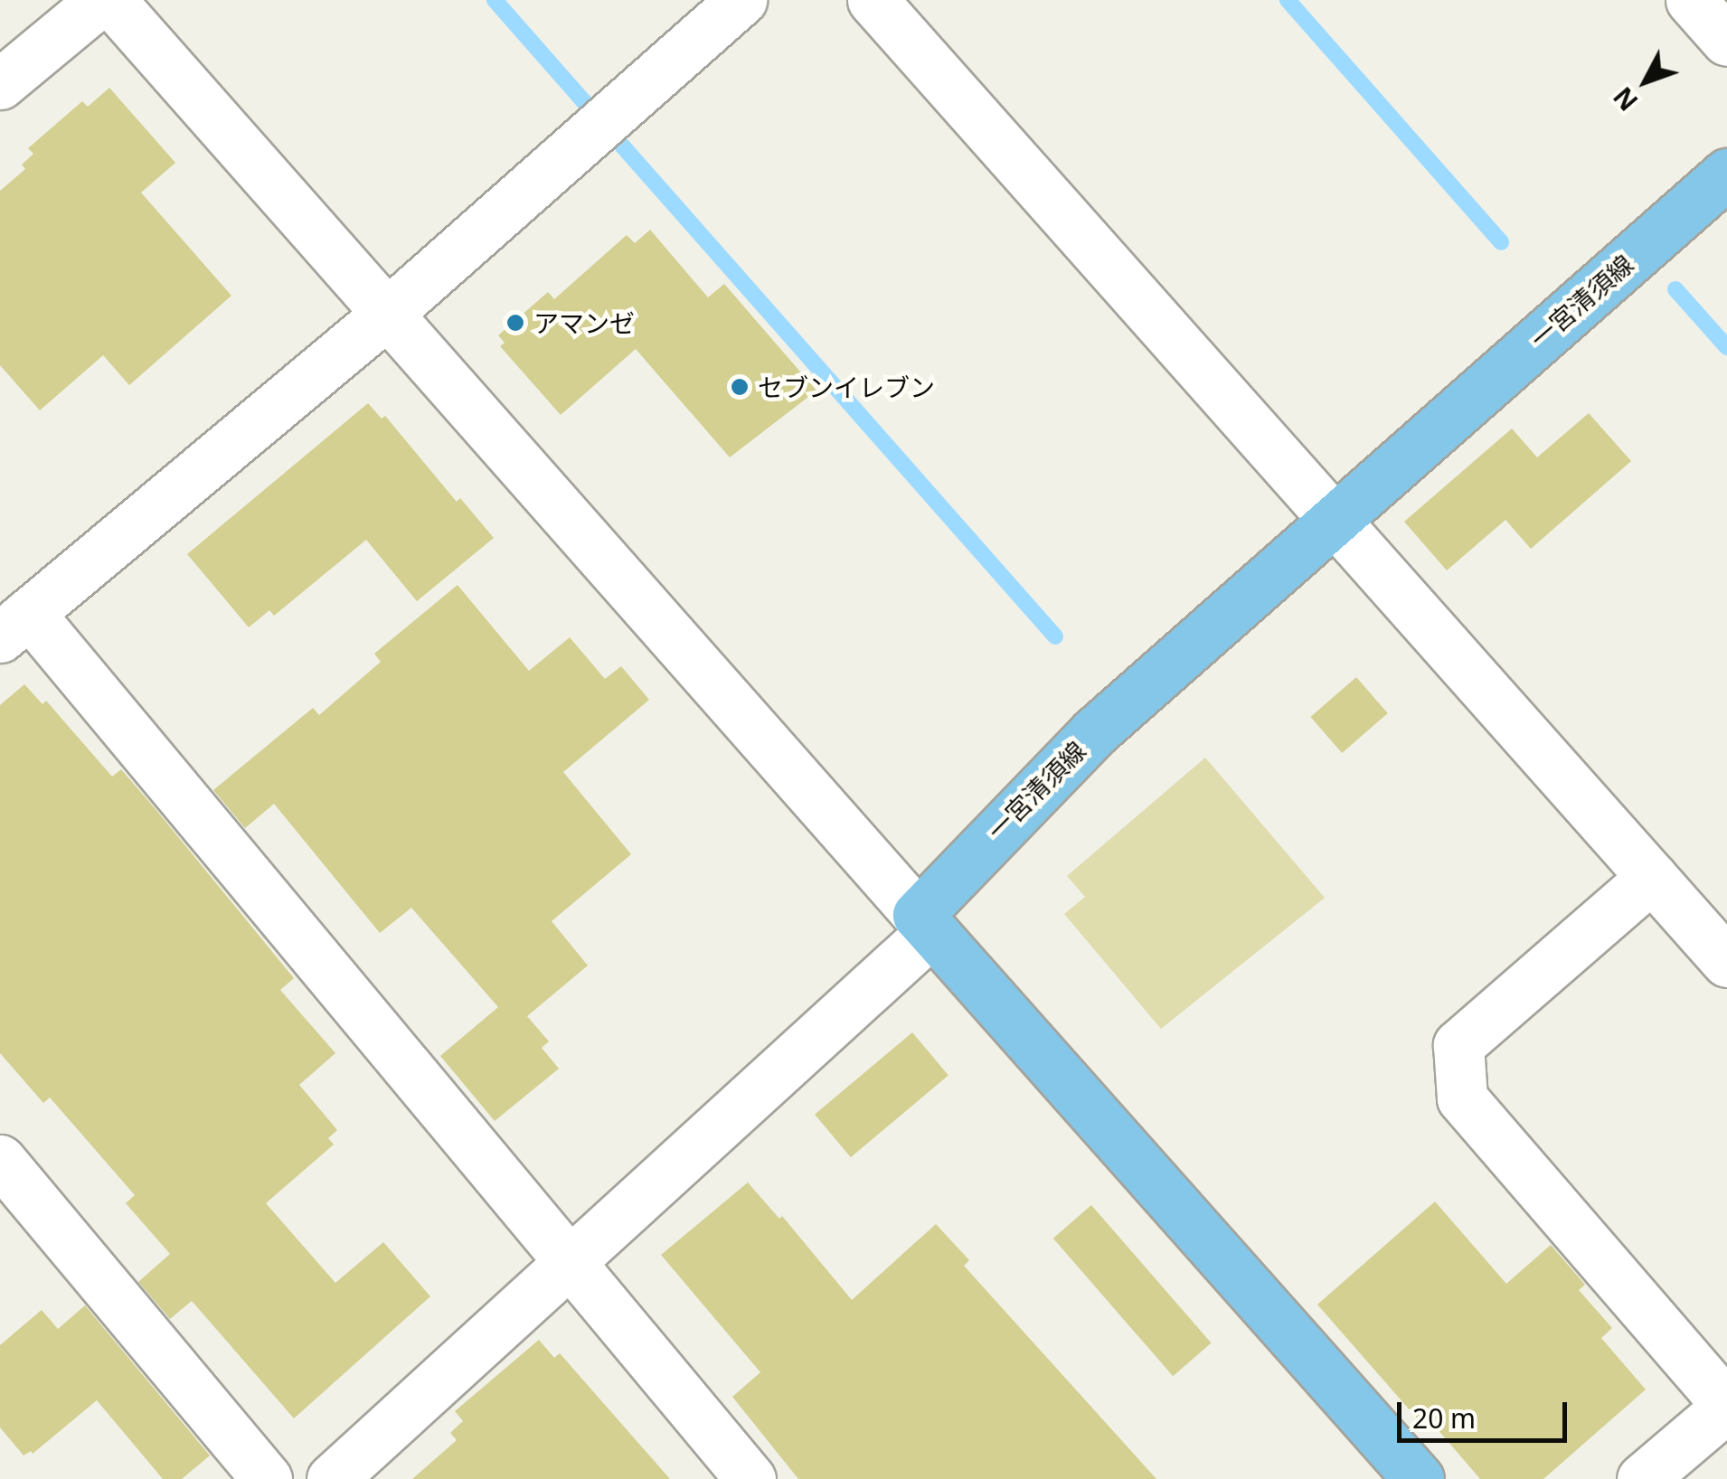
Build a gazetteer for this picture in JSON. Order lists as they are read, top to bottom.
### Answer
{
  "streets": {
    "main road": ["一宮清須線"]
  },
  "places": ["アマンゼ", "セブンイレブン"],
  "scale_bar": "20 m",
  "north": "bottom left"
}
